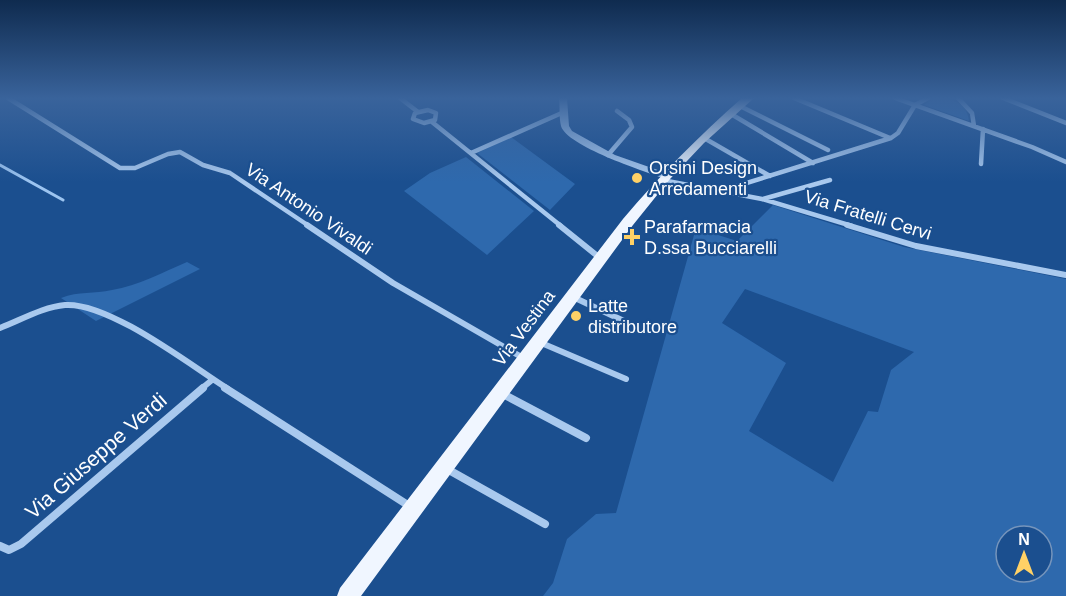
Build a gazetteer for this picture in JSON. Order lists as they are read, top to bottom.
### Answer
{
  "streets": {
    "main road": ["Via Vestina"],
    "street": ["Via Antonio Vivaldi", "Via Fratelli Cervi", "Via Giuseppe Verdi"]
  },
  "crossings": [
    ["Via Antonio Vivaldi", "Via Vestina"],
    ["Via Fratelli Cervi", "Via Vestina"]
  ],
  "places": {
    "other": ["Orsini Design Arredamenti", "Latte distributore"],
    "health": ["Parafarmacia D.ssa Bucciarelli"]
  },
  "north": "top"
}
